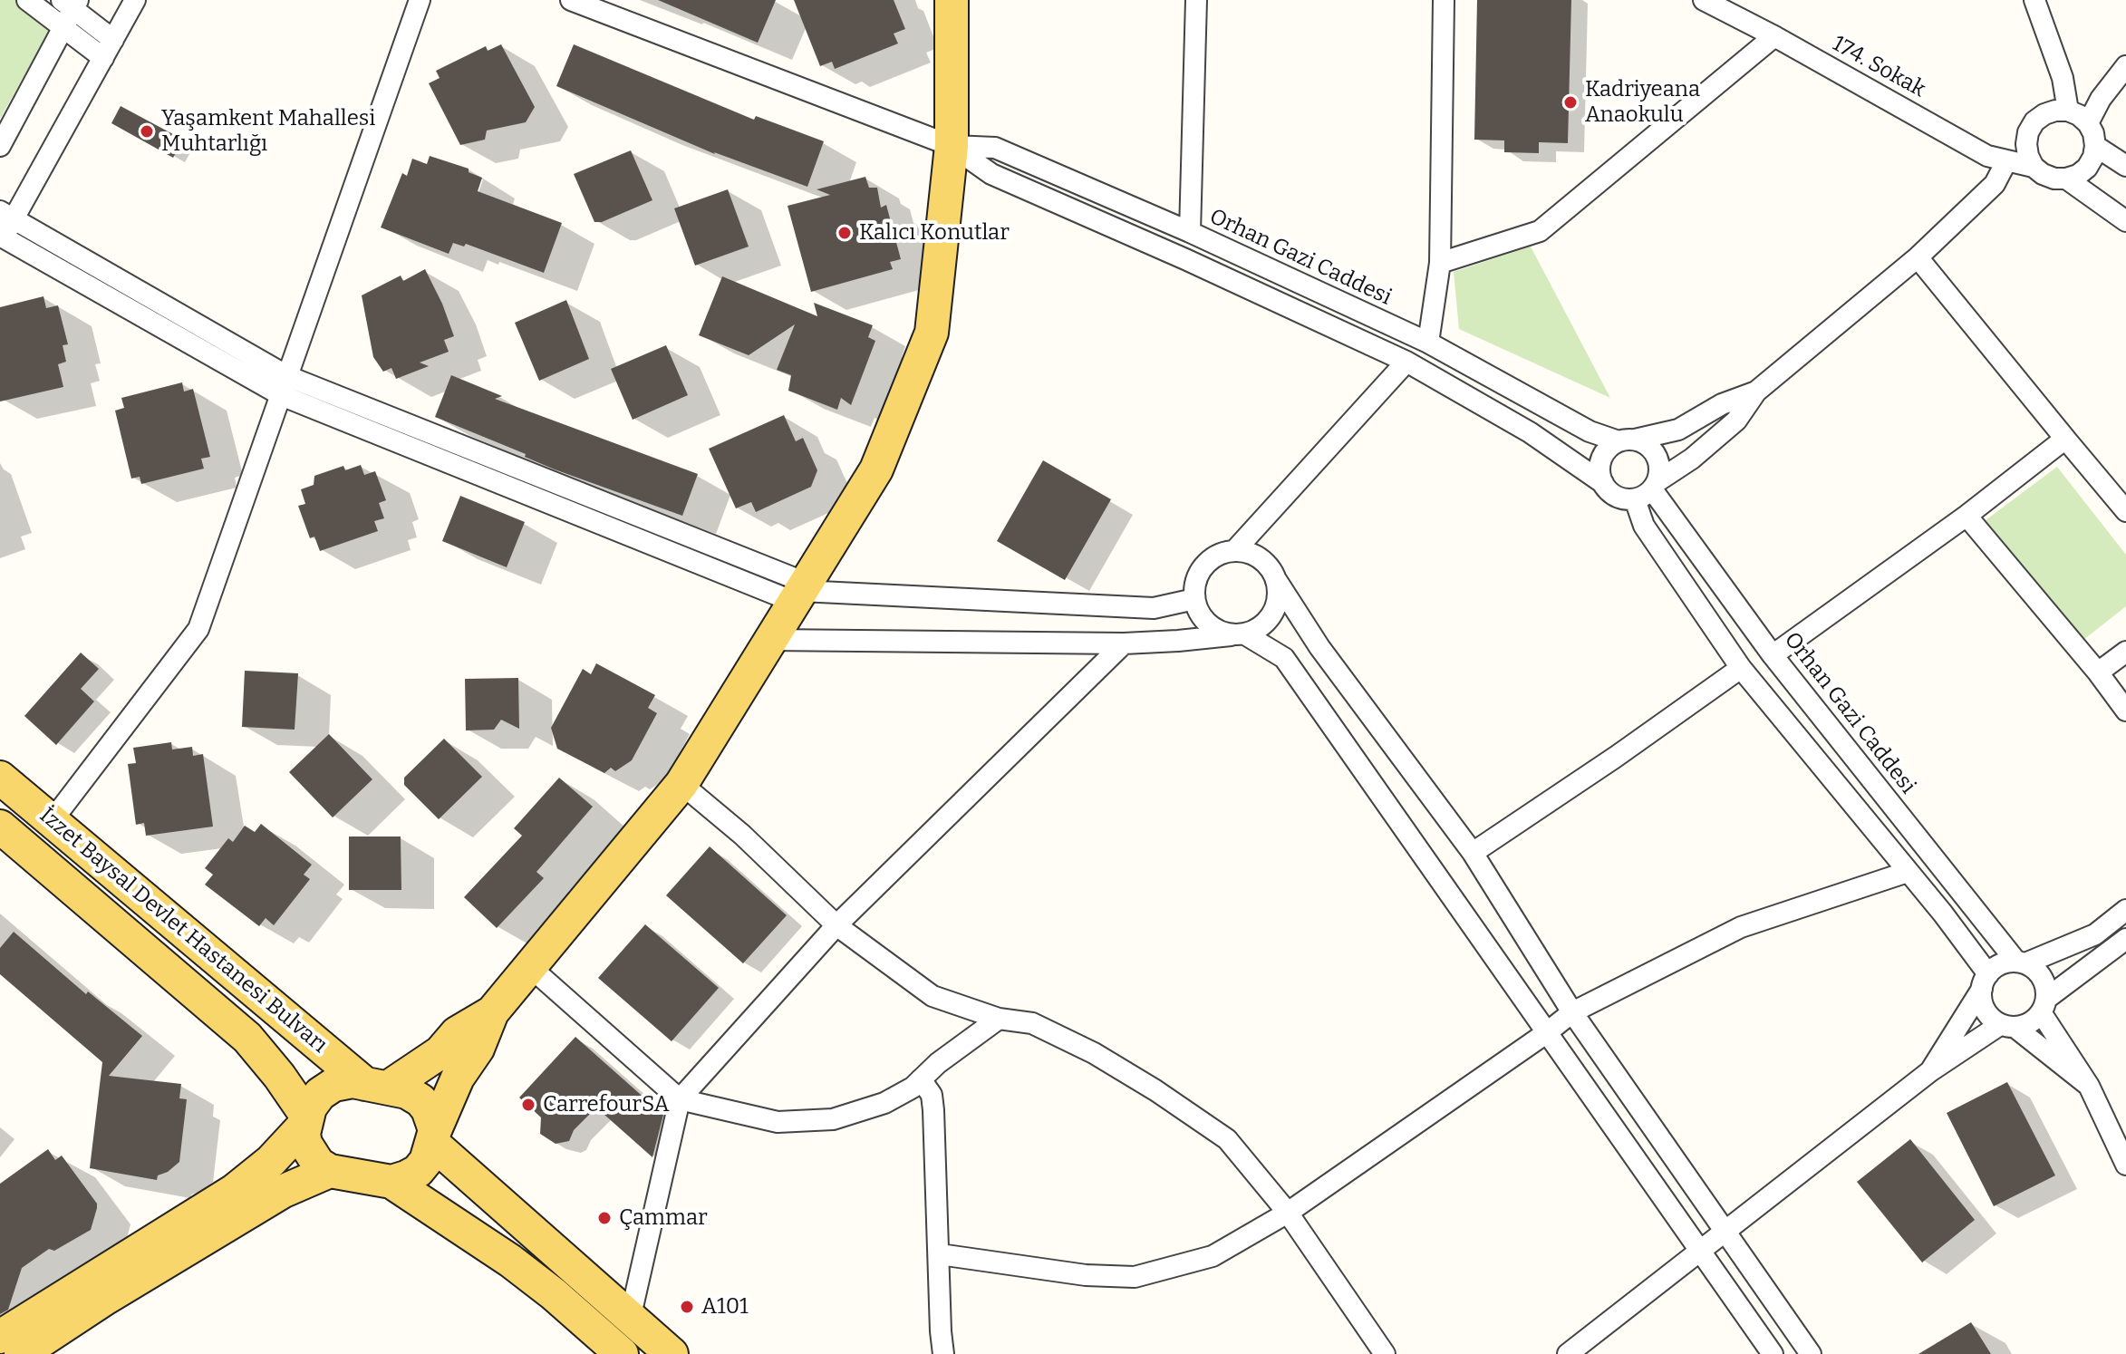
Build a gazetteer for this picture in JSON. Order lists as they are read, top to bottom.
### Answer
{
  "streets": {
    "main road": ["İzzet Baysal Devlet Hastanesi Bulvarı"],
    "street": ["174. Sokak", "Orhan Gazi Caddesi"]
  },
  "places": [
    "Kadriyeana Anaokulu",
    "Yaşamkent Mahallesi Muhtarlığı",
    "Kalıcı Konutlar",
    "CarrefourSA",
    "Çammar",
    "A101"
  ]
}
